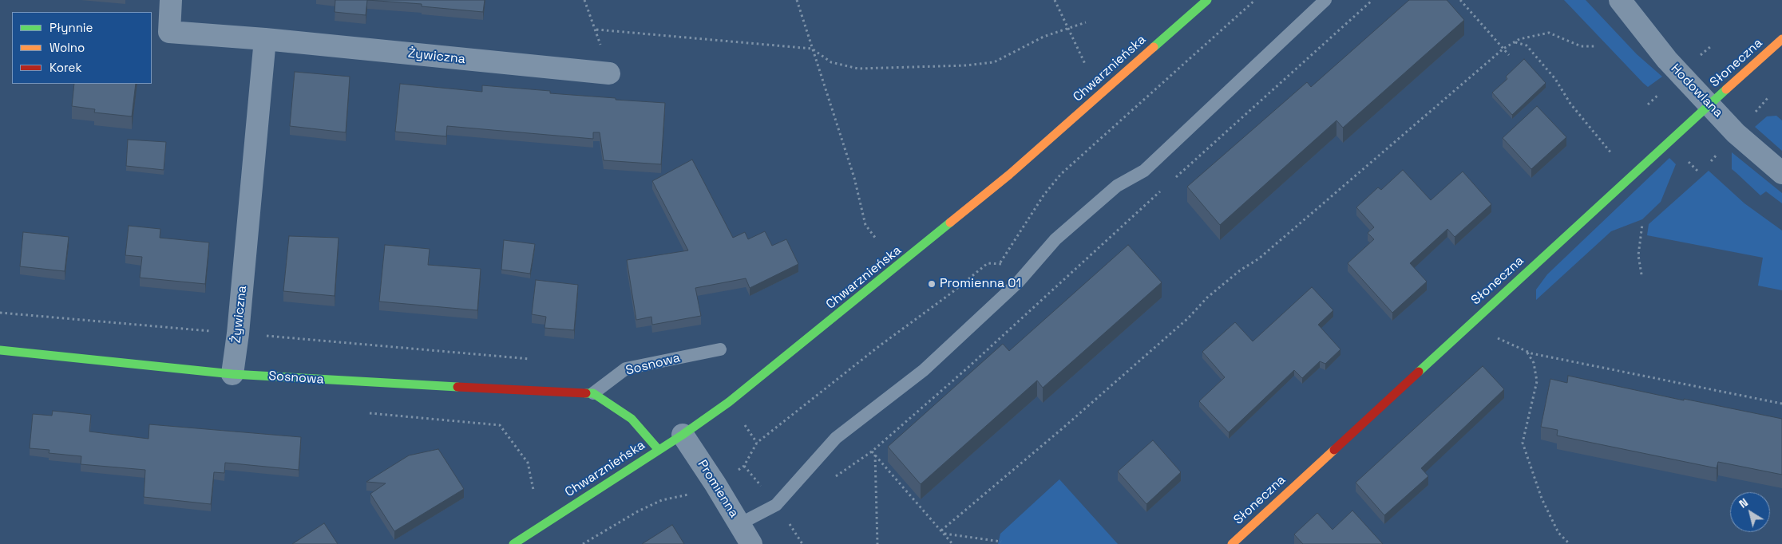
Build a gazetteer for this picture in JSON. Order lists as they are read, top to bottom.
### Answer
{
  "streets": {
    "street": [
      "Żywiczna",
      "Słoneczna",
      "Chwarznieńska",
      "Hodowlana",
      "Sosnowa",
      "Promienna"
    ]
  },
  "crossings": [
    ["Żywiczna", "Sosnowa"],
    ["Słoneczna", "Hodowlana"],
    ["Chwarznieńska", "Promienna"]
  ],
  "places": ["Promienna 01"],
  "legend": ["Płynnie", "Wolno", "Korek"],
  "north": "top left"
}
